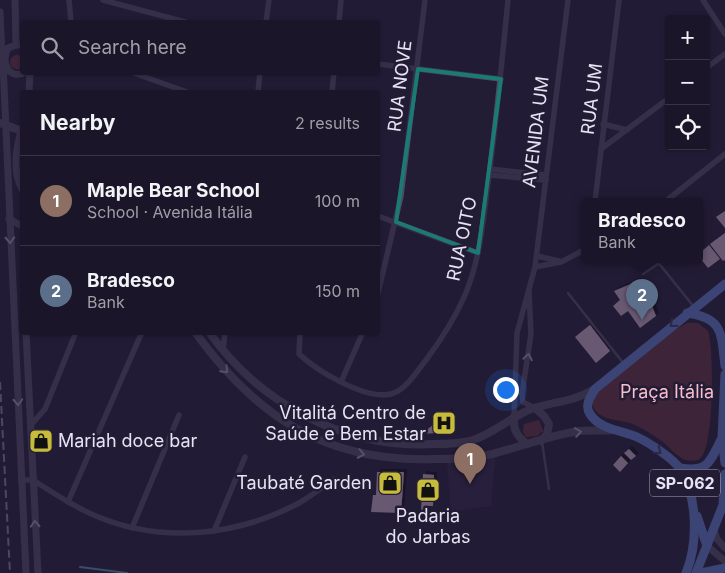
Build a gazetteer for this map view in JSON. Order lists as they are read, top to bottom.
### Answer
{
  "streets": {
    "main road": ["SP-062"],
    "street": [
      "RUA NOVE",
      "RUA UM",
      "AVENIDA UM",
      "RUA OITO"
    ]
  },
  "parks": ["Praça Itália"],
  "places": {
    "hospital": ["Vitalitá Centro de Saúde e Bem Estar"],
    "shop": ["Mariah doce bar", "Taubaté Garden", "Padaria do Jarbas"]
  },
  "page": {
    "map_buttons": ["+", "−"],
    "search": "Search here",
    "heading": ["Nearby", "2 results"],
    "list": [
      {
        "mark": "1",
        "name": "Maple Bear School",
        "note": "School · Avenida Itália",
        "value": "100 m"
      },
      {
        "mark": "2",
        "name": "Bradesco",
        "note": "Bank",
        "value": "150 m"
      }
    ],
    "popup": ["Bradesco", "Bank"],
    "pins": ["2", "1"]
  }
}
